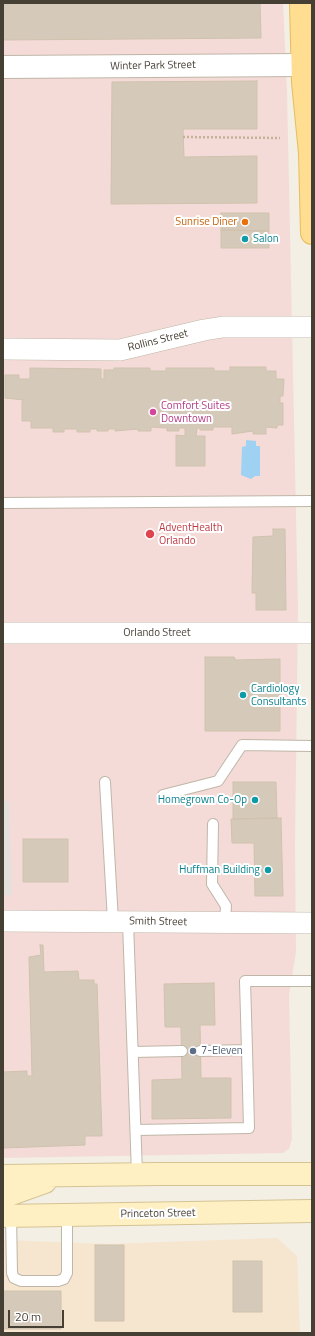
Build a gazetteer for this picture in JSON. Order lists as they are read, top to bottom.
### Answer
{
  "streets": {
    "main road": ["Princeton Street"],
    "street": [
      "Winter Park Street",
      "Rollins Street",
      "Orlando Street",
      "Smith Street"
    ]
  },
  "places": [
    "Sunrise Diner",
    "Salon",
    "Comfort Suites Downtown",
    "AdventHealth Orlando",
    "Cardiology Consultants",
    "Homegrown Co-Op",
    "Huffman Building",
    "7-Eleven"
  ],
  "scale_bar": "20 m"
}
